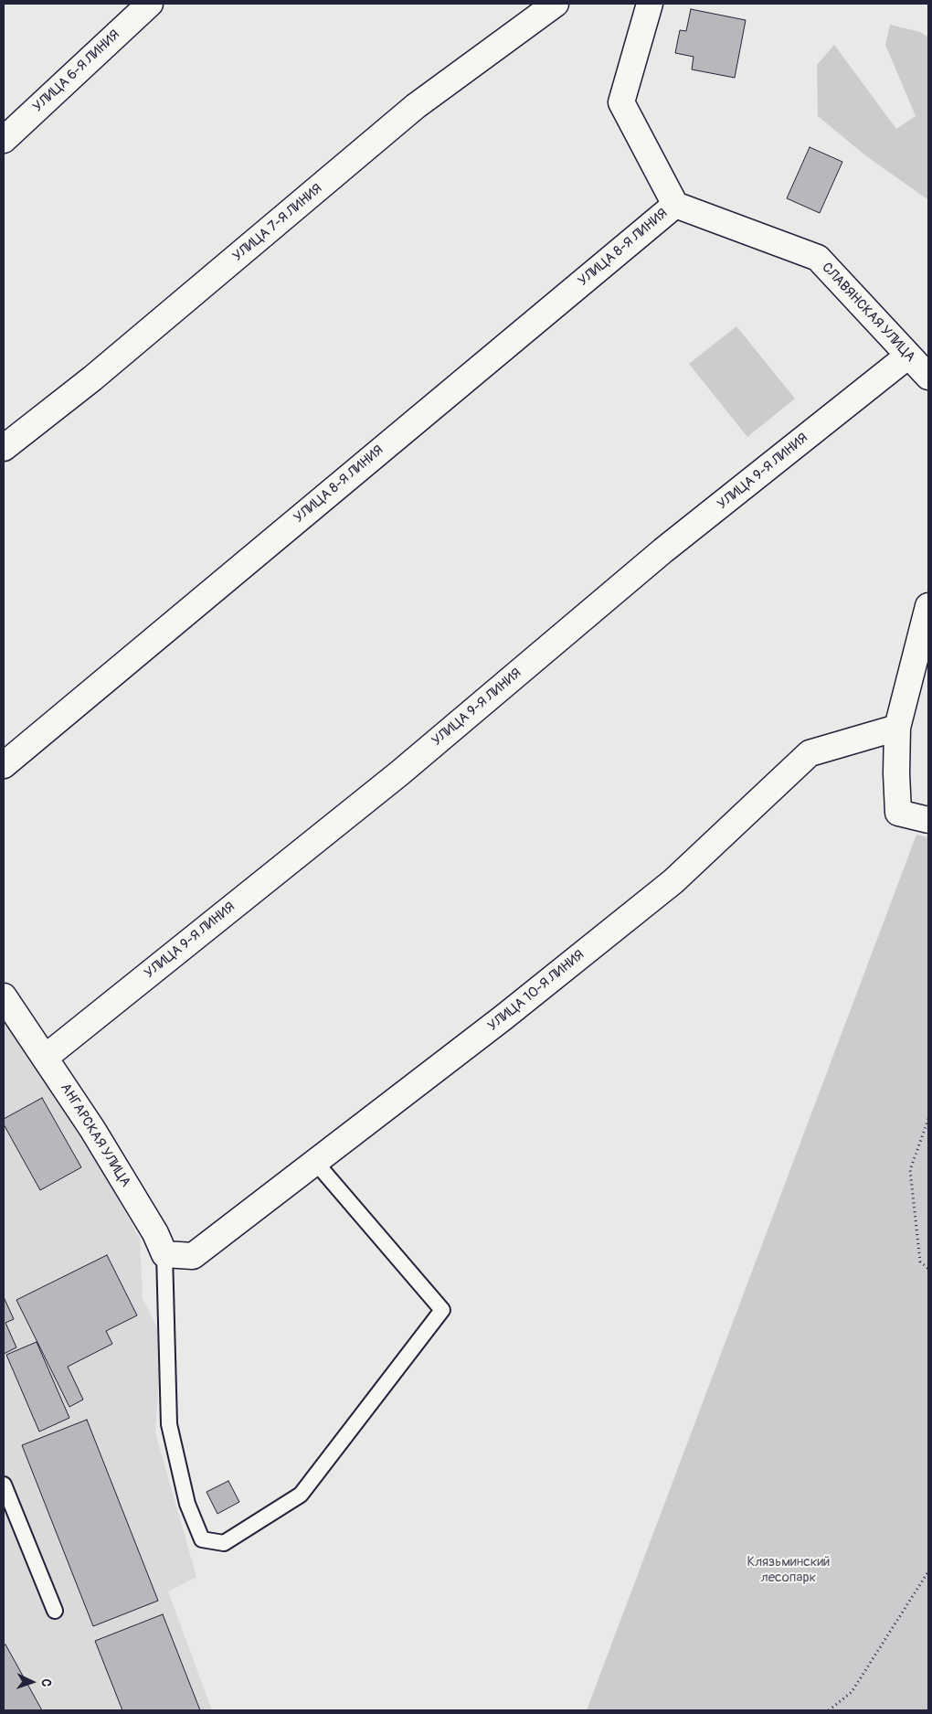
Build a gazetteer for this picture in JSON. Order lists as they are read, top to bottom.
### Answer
{
  "streets": {
    "street": [
      "УЛИЦА 6-Я ЛИНИЯ",
      "УЛИЦА 7-Я ЛИНИЯ",
      "УЛИЦА 8-Я ЛИНИЯ",
      "СЛАВЯНСКАЯ УЛИЦА",
      "УЛИЦА 9-Я ЛИНИЯ",
      "УЛИЦА 10-Я ЛИНИЯ",
      "АНГАРСКАЯ УЛИЦА"
    ]
  },
  "crossings": [
    ["УЛИЦА 8-Я ЛИНИЯ", "СЛАВЯНСКАЯ УЛИЦА"],
    ["СЛАВЯНСКАЯ УЛИЦА", "УЛИЦА 9-Я ЛИНИЯ"],
    ["УЛИЦА 9-Я ЛИНИЯ", "АНГАРСКАЯ УЛИЦА"],
    ["УЛИЦА 10-Я ЛИНИЯ", "АНГАРСКАЯ УЛИЦА"]
  ],
  "parks": ["Клязьминский лесопарк"],
  "north": "right"
}
